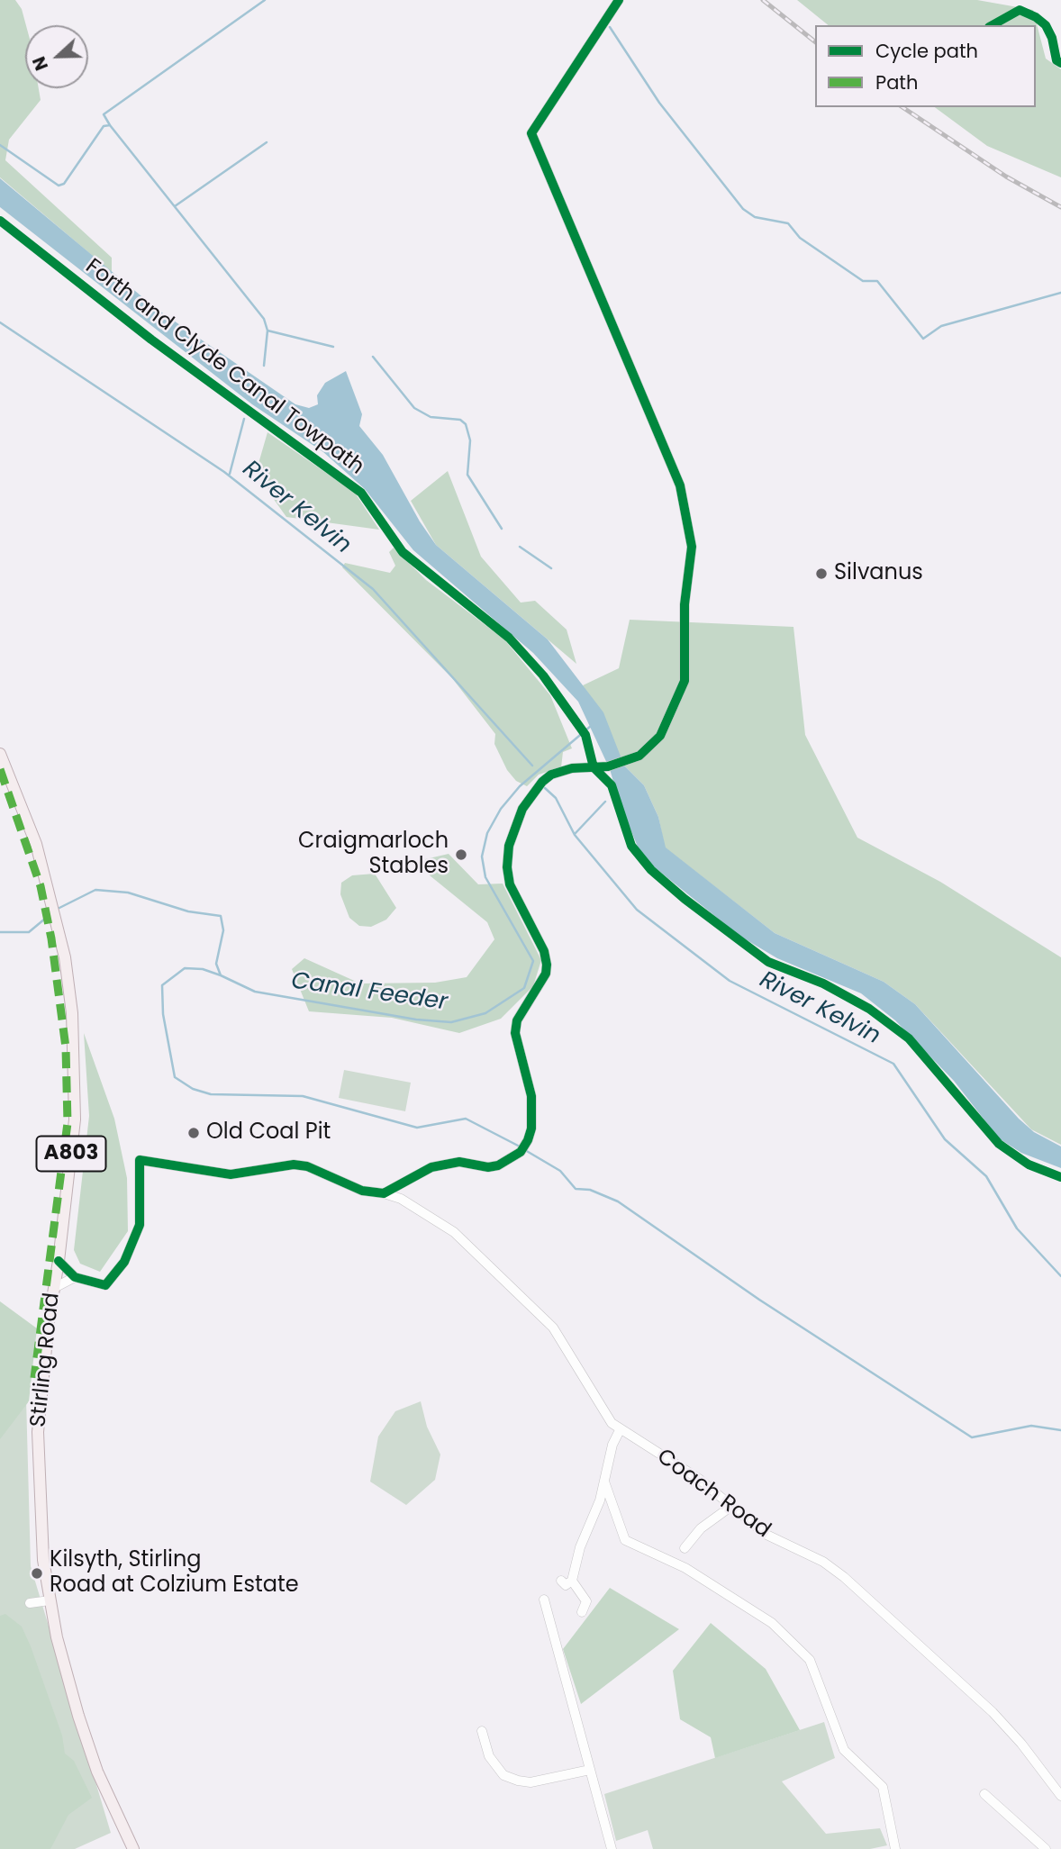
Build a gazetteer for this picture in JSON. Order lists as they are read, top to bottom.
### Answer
{
  "streets": {
    "main road": ["A803", "Stirling Road"],
    "street": ["Coach Road"],
    "cycle path": ["Forth and Clyde Canal Towpath"]
  },
  "water": ["River Kelvin", "Canal Feeder"],
  "places": [
    "Silvanus",
    "Craigmarloch Stables",
    "Old Coal Pit",
    "Kilsyth, Stirling Road at Colzium Estate"
  ],
  "legend": ["Cycle path", "Path"],
  "north": "left"
}
